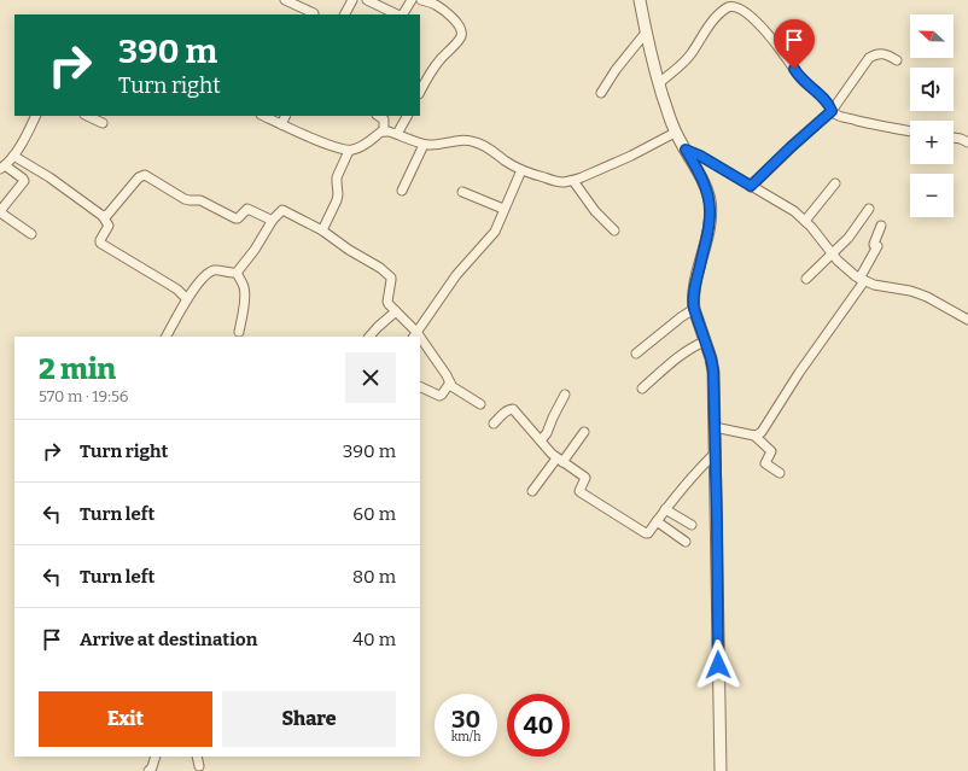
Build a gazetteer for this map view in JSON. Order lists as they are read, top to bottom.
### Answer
{
  "north": "left",
  "page": {
    "map_buttons": ["+", "−"],
    "turn": ["390 m", "Turn right"],
    "heading": ["2 min", "570 m · 19:56"],
    "list": [
      {
        "name": "Turn right",
        "value": "390 m"
      },
      {
        "name": "Turn left",
        "value": "60 m"
      },
      {
        "name": "Turn left",
        "value": "80 m"
      },
      {
        "name": "Arrive at destination",
        "value": "40 m"
      }
    ],
    "buttons": ["Exit", "Share"],
    "speed": "30 km/h",
    "limit": "40"
  }
}
